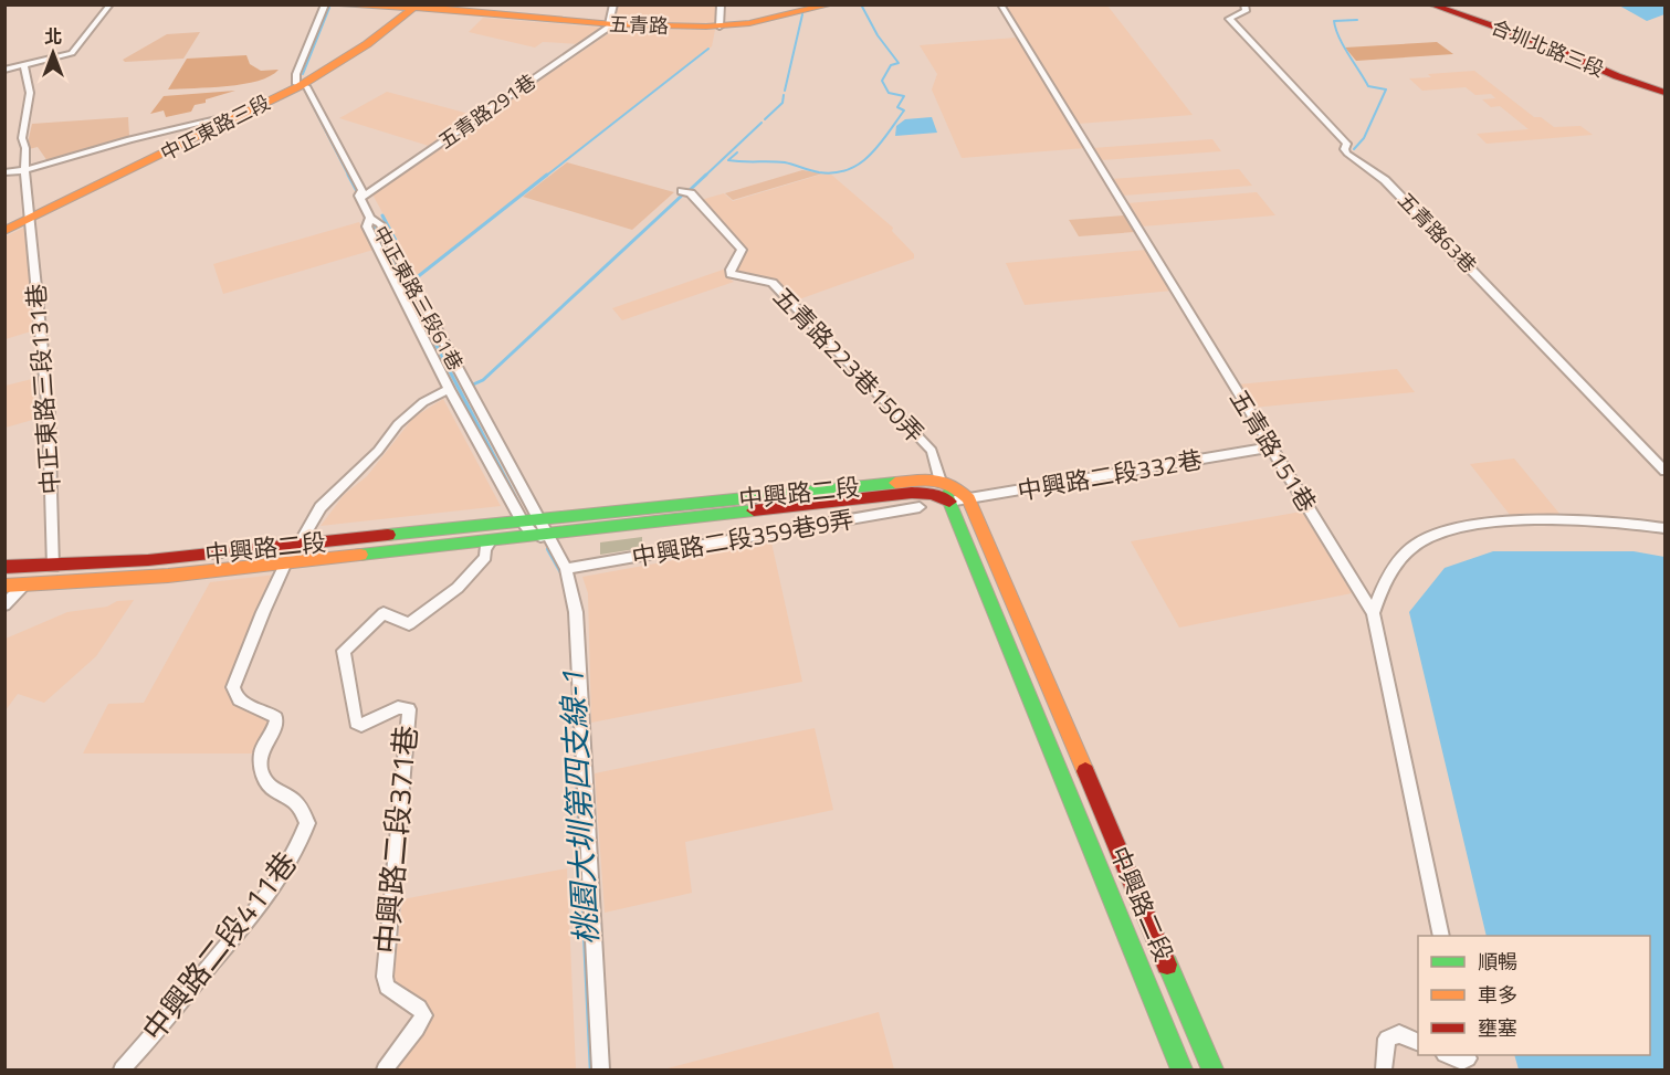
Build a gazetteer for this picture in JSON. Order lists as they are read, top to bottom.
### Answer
{
  "streets": {
    "street": [
      "五青路",
      "合圳北路三段",
      "五青路291巷",
      "中正東路三段",
      "五青路63巷",
      "中正東路三段61巷",
      "五青路223巷150弄",
      "中正東路三段131巷",
      "五青路151巷",
      "中興路二段332巷",
      "中興路二段",
      "中興路二段359巷9弄",
      "中興路二段371巷",
      "中興路二段411巷"
    ]
  },
  "crossings": [
    ["五青路", "五青路291巷"],
    ["五青路", "中正東路三段"],
    ["五青路291巷", "中正東路三段61巷"],
    ["中正東路三段", "中正東路三段61巷"],
    ["中正東路三段", "中正東路三段131巷"],
    ["中正東路三段61巷", "中興路二段"],
    ["五青路223巷150弄", "中興路二段"],
    ["中正東路三段131巷", "中興路二段"],
    ["五青路151巷", "中興路二段332巷"],
    ["中興路二段332巷", "中興路二段"],
    ["中興路二段", "中興路二段371巷"],
    ["中興路二段", "中興路二段411巷"]
  ],
  "water": ["桃園大圳第四支線-1"],
  "legend": ["順暢", "車多", "壅塞"],
  "north": "top"
}
